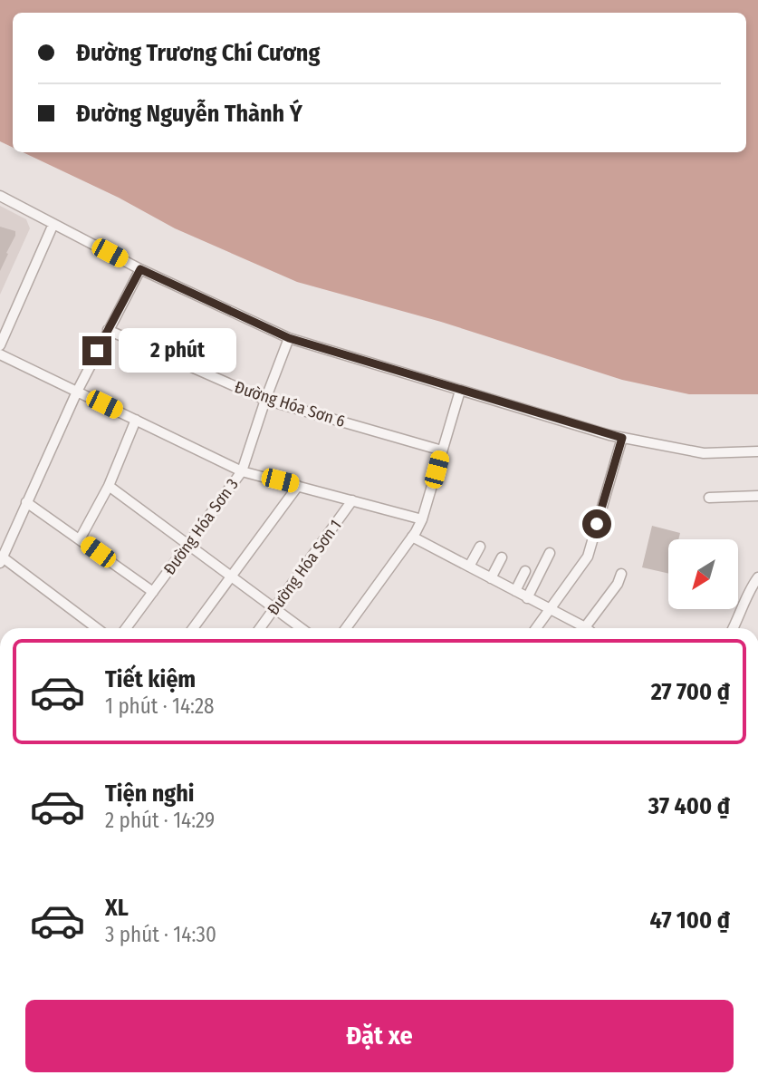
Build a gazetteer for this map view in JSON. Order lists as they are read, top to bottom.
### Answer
{
  "streets": {
    "street": ["Đường Hóa Sơn 6", "Đường Hóa Sơn 3", "Đường Hóa Sơn 1"]
  },
  "crossings": [
    ["Đường Hóa Sơn 6", "Đường Hóa Sơn 3"]
  ],
  "north": "bottom left",
  "page": {
    "banner": ["Đường Trương Chí Cương", "Đường Nguyễn Thành Ý"],
    "bubble": "2 phút",
    "list": [
      {
        "name": "Tiết kiệm",
        "note": "1 phút · 14:28",
        "value": "27 700 ₫"
      },
      {
        "name": "Tiện nghi",
        "note": "2 phút · 14:29",
        "value": "37 400 ₫"
      },
      {
        "name": "XL",
        "note": "3 phút · 14:30",
        "value": "47 100 ₫"
      }
    ],
    "buttons": "Đặt xe"
  }
}
